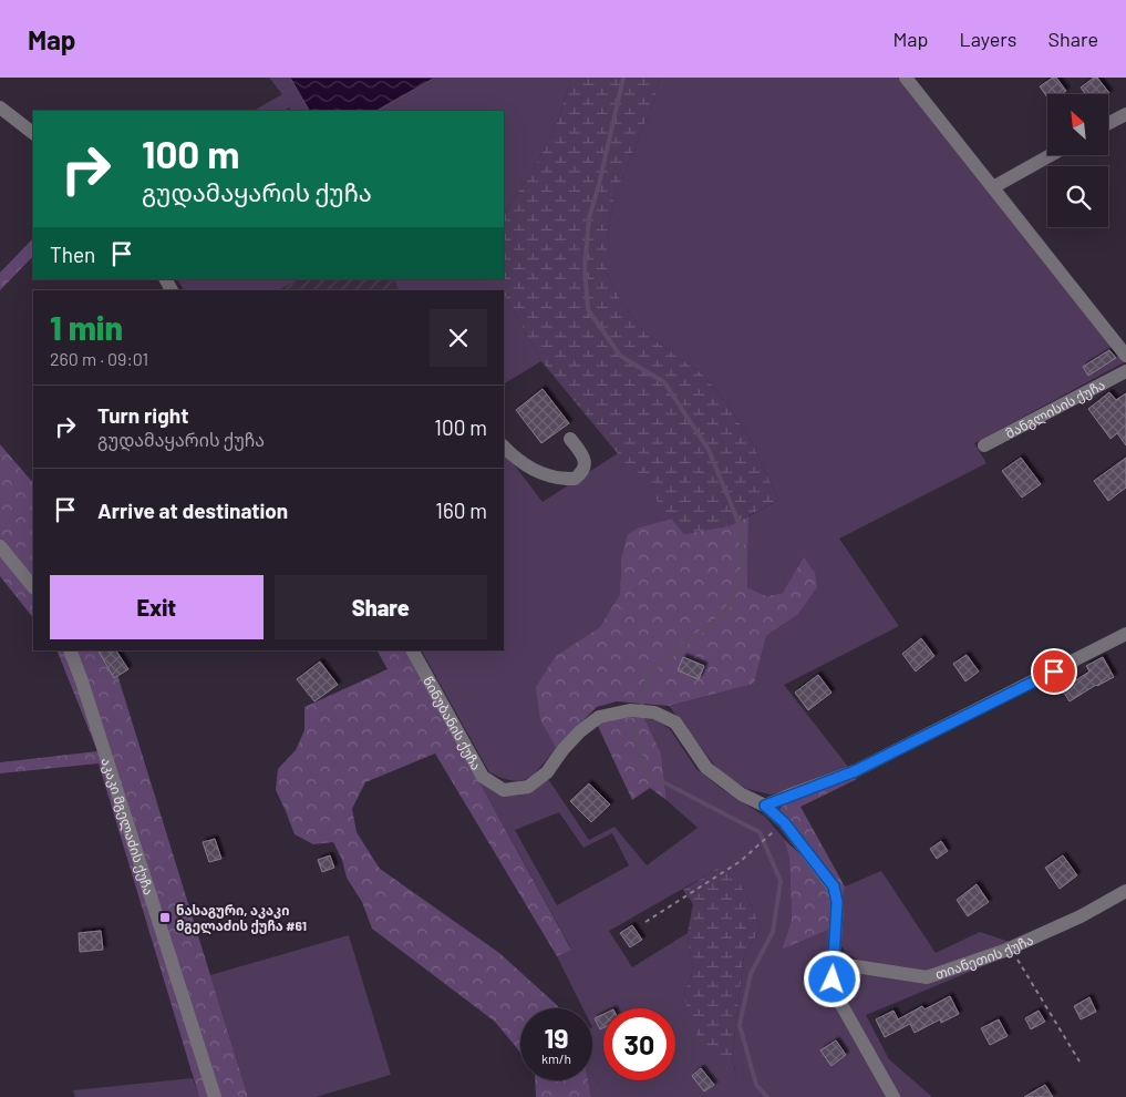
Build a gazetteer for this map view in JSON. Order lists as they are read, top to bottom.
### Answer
{
  "streets": {
    "street": [
      "მანგლისის ქუჩა",
      "წინუბანის ქუჩა",
      "აკაკი მგელაძის ქუჩა",
      "თიანეთის ქუჩა"
    ]
  },
  "crossings": [
    ["წინუბანის ქუჩა", "თიანეთის ქუჩა"]
  ],
  "places": {
    "transit": ["ნასაგური, აკაკი მგელაძის ქუჩა #61"]
  },
  "north": "top left",
  "page": {
    "header": "Map",
    "nav": ["Map", "Layers", "Share"],
    "turn": ["100 m", "გუდამაყარის ქუჩა"],
    "then": "Then",
    "heading": ["1 min", "260 m · 09:01"],
    "list": [
      {
        "name": "Turn right",
        "note": "გუდამაყარის ქუჩა",
        "value": "100 m"
      },
      {
        "name": "Arrive at destination",
        "value": "160 m"
      }
    ],
    "buttons": ["Exit", "Share"],
    "speed": "19 km/h",
    "limit": "30"
  }
}
